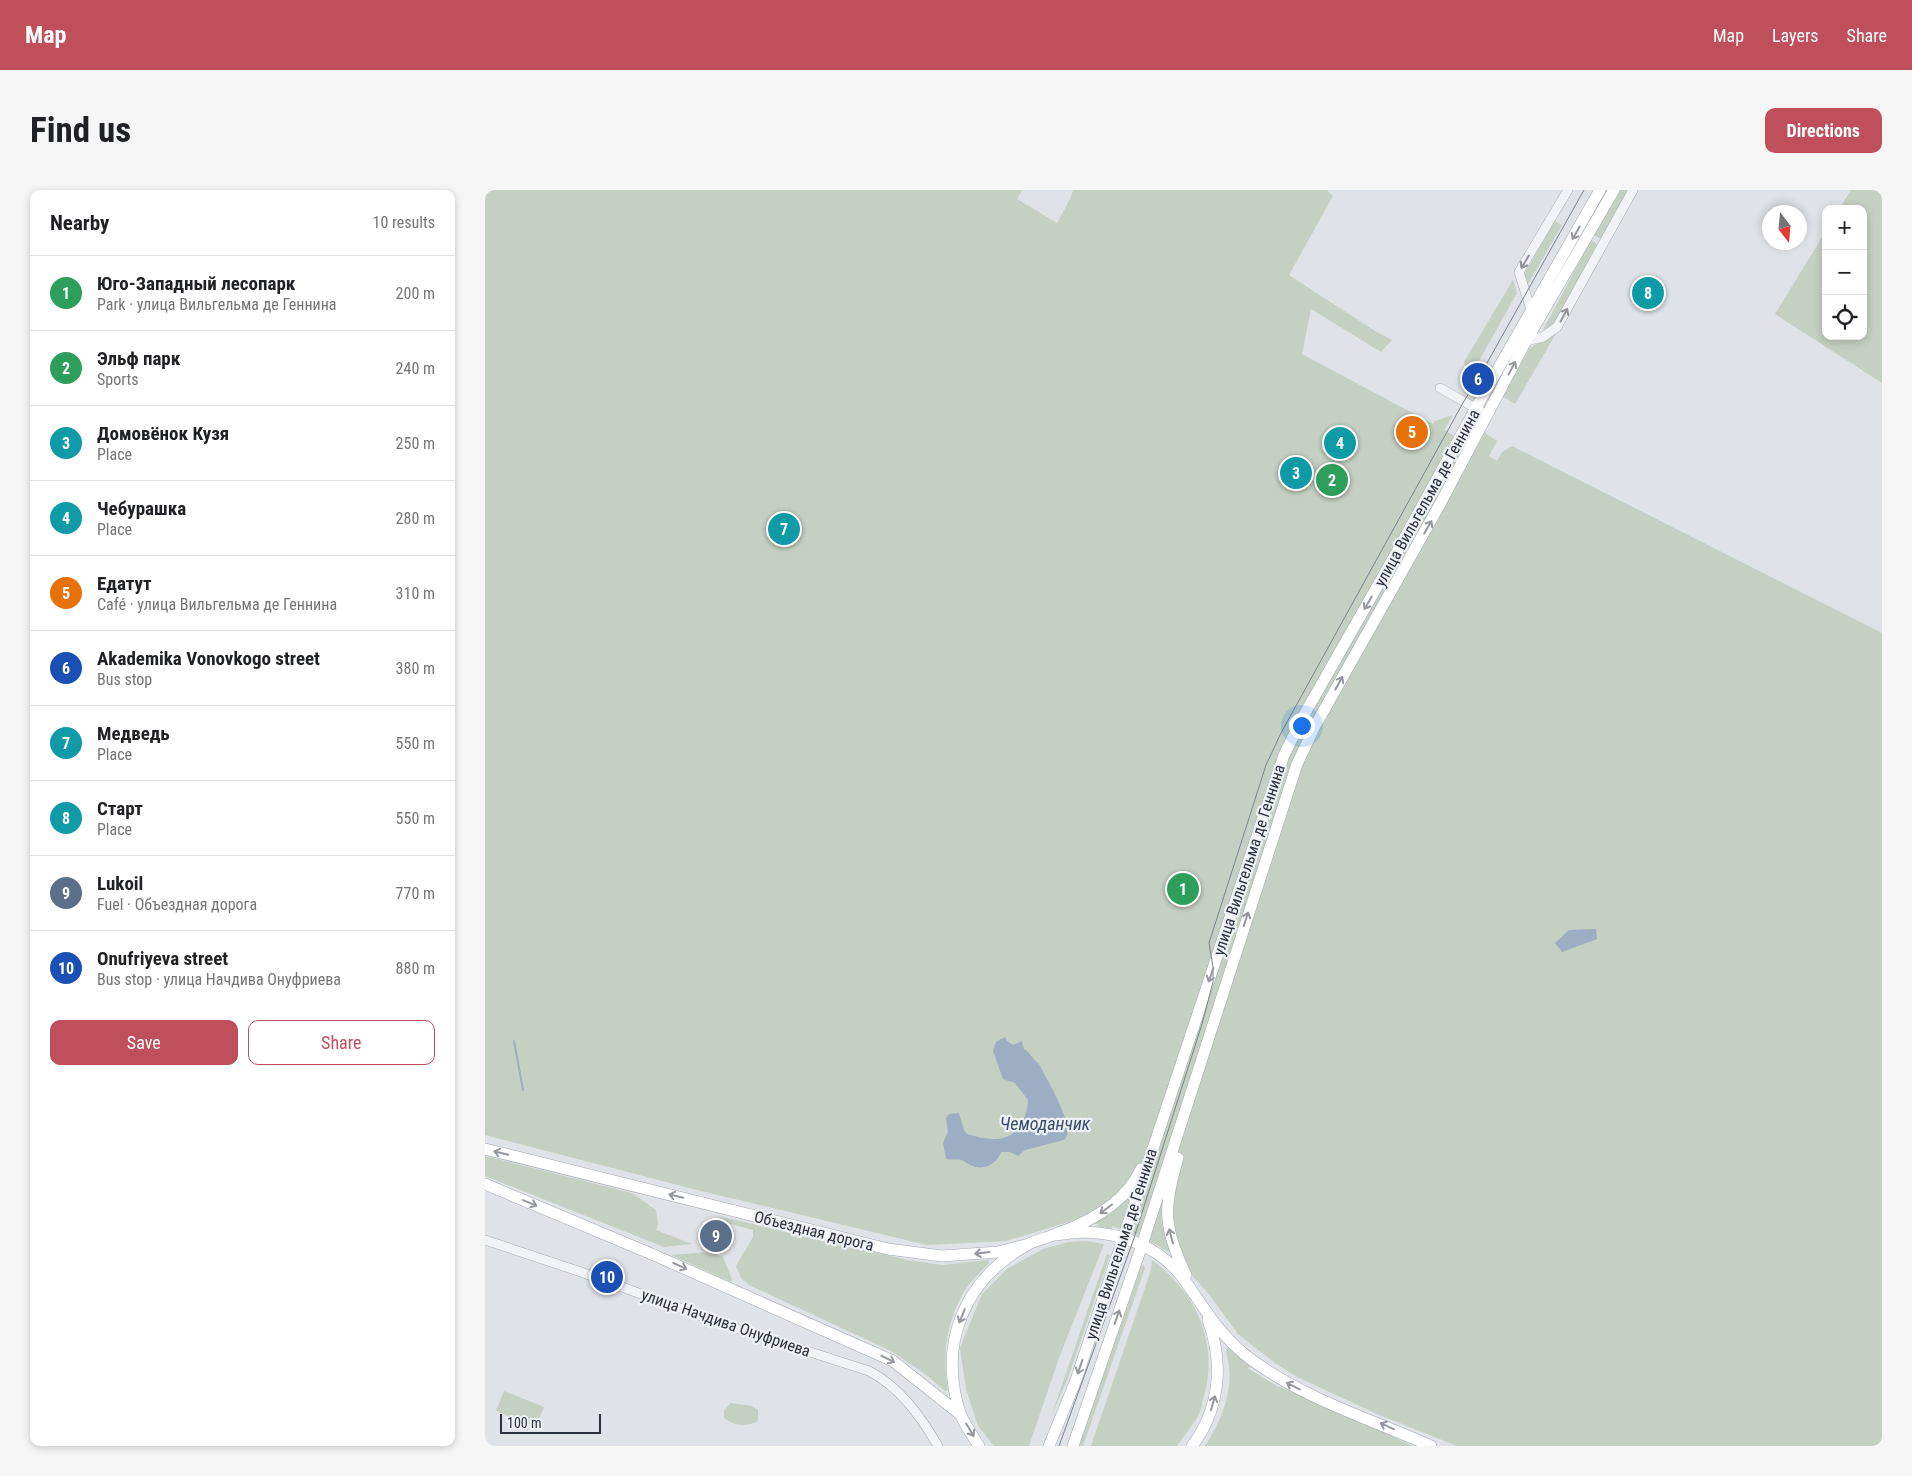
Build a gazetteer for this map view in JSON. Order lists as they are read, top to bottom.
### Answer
{
  "streets": {
    "main road": ["улица Вильгельма де Геннина", "Объездная дорога"],
    "street": ["улица Начдива Онуфриева"]
  },
  "water": ["Чемоданчик"],
  "scale_bar": "100 m",
  "north": "bottom",
  "page": {
    "header": "Map",
    "nav": ["Map", "Layers", "Share"],
    "buttons": [
      "Directions",
      ["Save", "Share"]
    ],
    "title": "Find us",
    "heading": ["Nearby", "10 results"],
    "map_buttons": ["+", "−"],
    "list": [
      {
        "mark": "1",
        "name": "Юго-Западный лесопарк",
        "note": "Park · улица Вильгельма де Геннина",
        "value": "200 m"
      },
      {
        "mark": "2",
        "name": "Эльф парк",
        "note": "Sports",
        "value": "240 m"
      },
      {
        "mark": "3",
        "name": "Домовёнок Кузя",
        "note": "Place",
        "value": "250 m"
      },
      {
        "mark": "4",
        "name": "Чебурашка",
        "note": "Place",
        "value": "280 m"
      },
      {
        "mark": "5",
        "name": "Едатут",
        "note": "Café · улица Вильгельма де Геннина",
        "value": "310 m"
      },
      {
        "mark": "6",
        "name": "Akademika Vonovkogo street",
        "note": "Bus stop",
        "value": "380 m"
      },
      {
        "mark": "7",
        "name": "Медведь",
        "note": "Place",
        "value": "550 m"
      },
      {
        "mark": "8",
        "name": "Старт",
        "note": "Place",
        "value": "550 m"
      },
      {
        "mark": "9",
        "name": "Lukoil",
        "note": "Fuel · Объездная дорога",
        "value": "770 m"
      },
      {
        "mark": "10",
        "name": "Onufriyeva street",
        "note": "Bus stop · улица Начдива Онуфриева",
        "value": "880 m"
      }
    ],
    "pins": [
      "8",
      "6",
      "5",
      "4",
      "3",
      "2",
      "7",
      "1",
      "9",
      "10"
    ],
    "scale": "100 m"
  }
}
